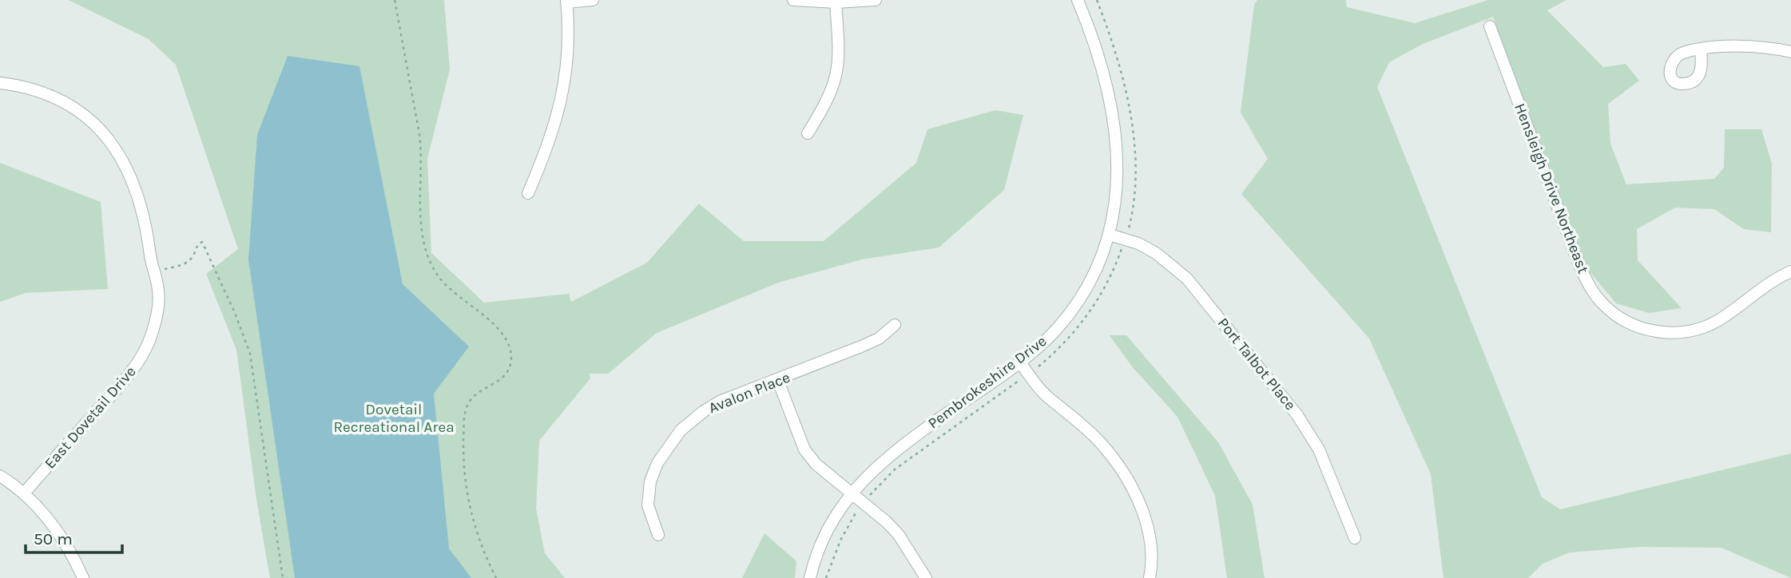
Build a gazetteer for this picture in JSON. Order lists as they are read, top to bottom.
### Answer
{
  "streets": {
    "street": [
      "Hensleigh Drive Northeast",
      "Port Talbot Place",
      "Pembrokeshire Drive",
      "Avalon Place",
      "East Dovetail Drive"
    ]
  },
  "crossings": [
    ["Port Talbot Place", "Pembrokeshire Drive"]
  ],
  "parks": ["Dovetail Recreational Area"],
  "scale_bar": "50 m"
}
